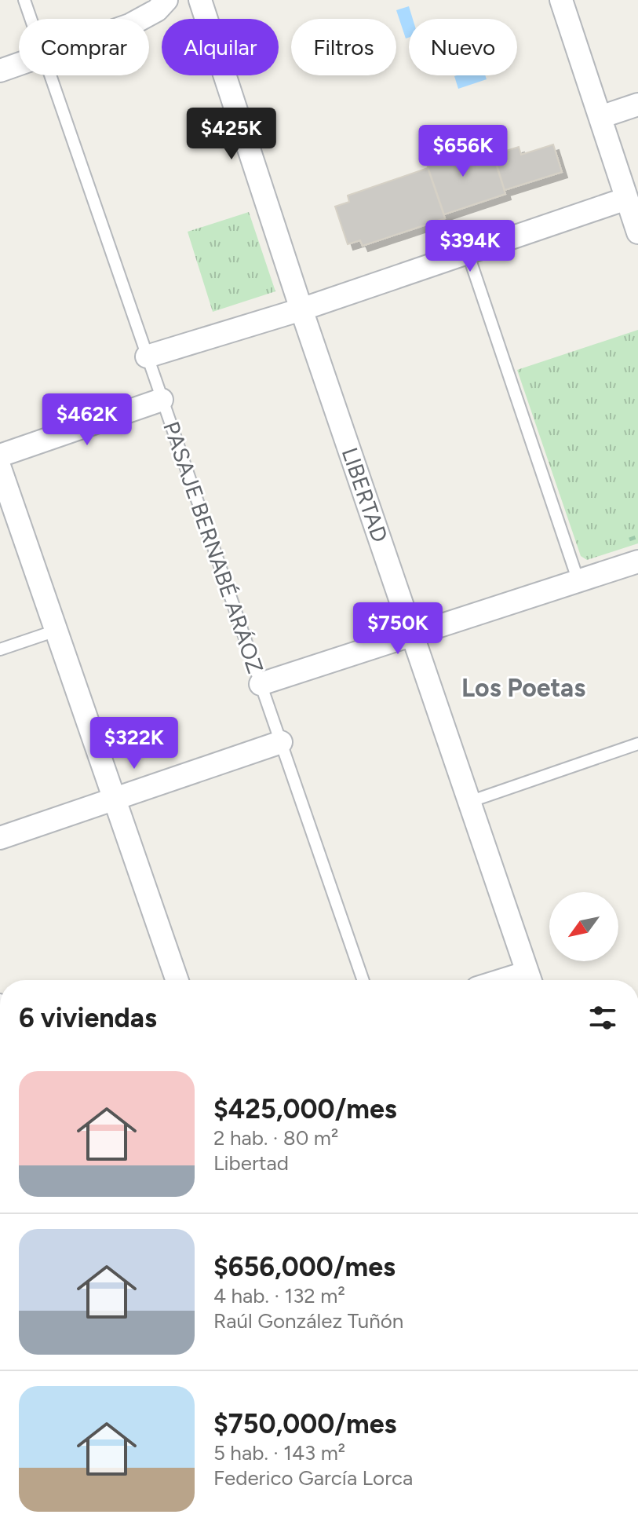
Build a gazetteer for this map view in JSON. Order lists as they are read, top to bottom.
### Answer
{
  "streets": {
    "street": ["LIBERTAD"],
    "lane": ["PASAJE BERNABÉ ARÁOZ"]
  },
  "districts": ["Los Poetas"],
  "north": "bottom left",
  "page": {
    "chip": [
      "Comprar",
      "Alquilar",
      "Filtros",
      "Nuevo"
    ],
    "price": [
      "$425K",
      "$656K",
      "$394K",
      "$462K",
      "$750K",
      "$322K"
    ],
    "heading": "6 viviendas",
    "list": [
      {
        "name": "$425,000/mes",
        "note": "2 hab. · 80 m² · Libertad"
      },
      {
        "name": "$656,000/mes",
        "note": "4 hab. · 132 m² · Raúl González Tuñón"
      },
      {
        "name": "$750,000/mes",
        "note": "5 hab. · 143 m² · Federico García Lorca"
      }
    ]
  }
}
